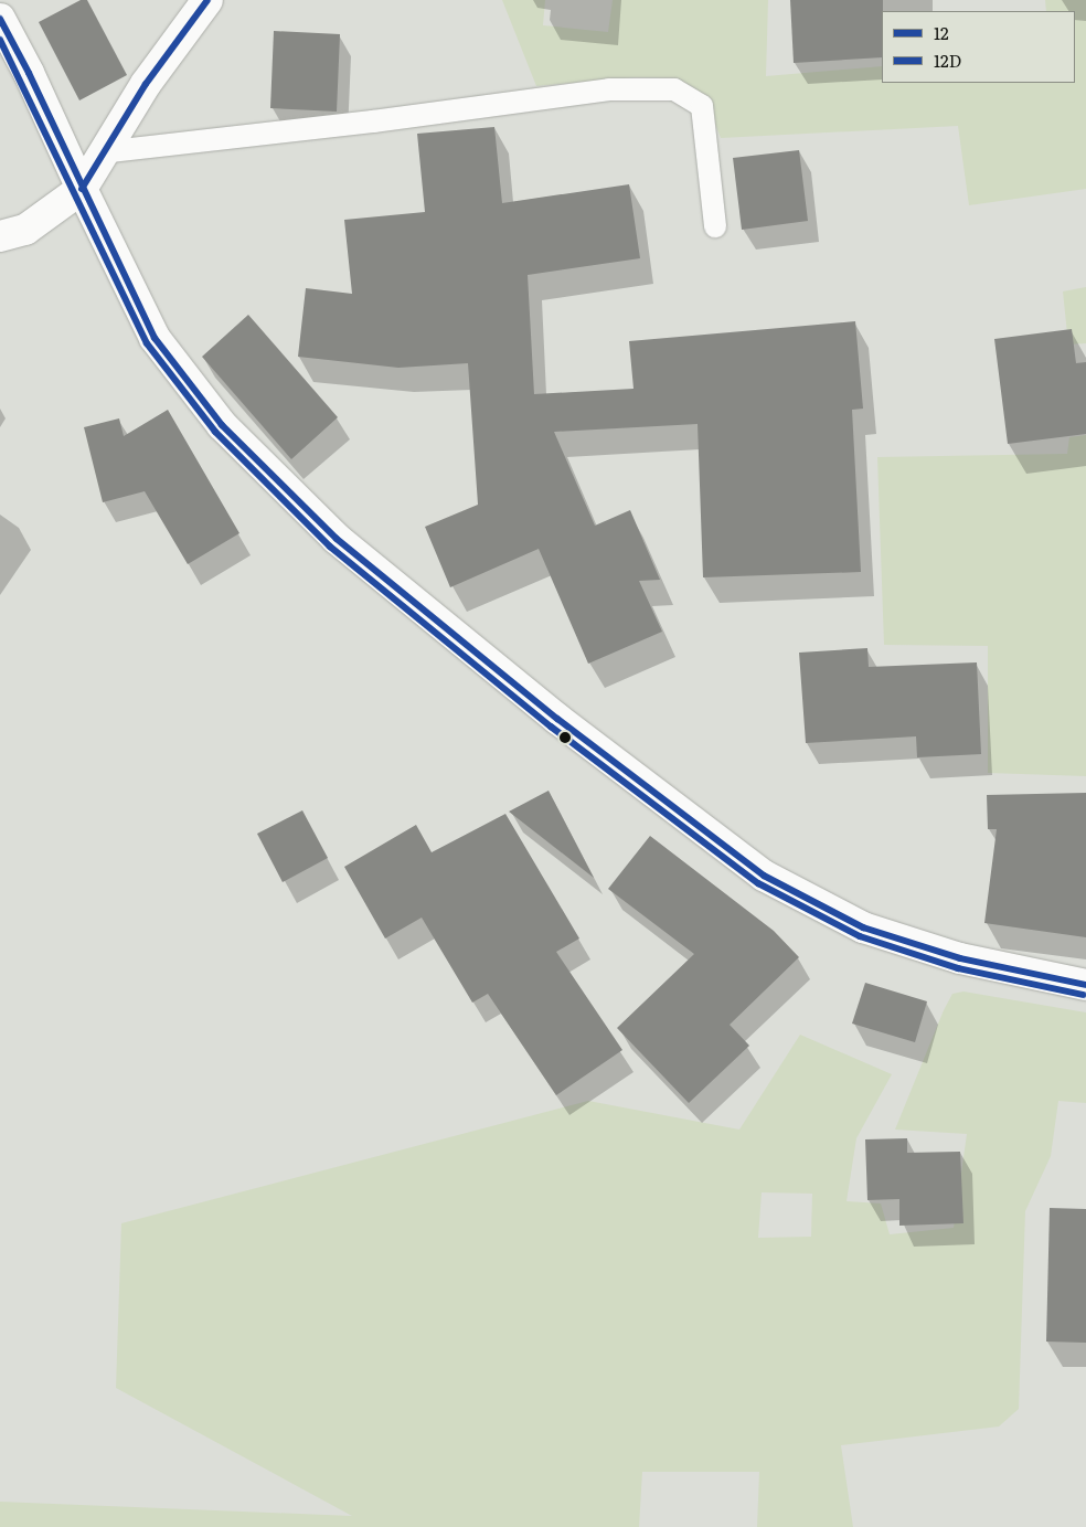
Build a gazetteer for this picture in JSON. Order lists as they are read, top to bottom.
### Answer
{
  "lines": ["transit line 12", "transit line 12D"],
  "legend": ["12", "12D"]
}
